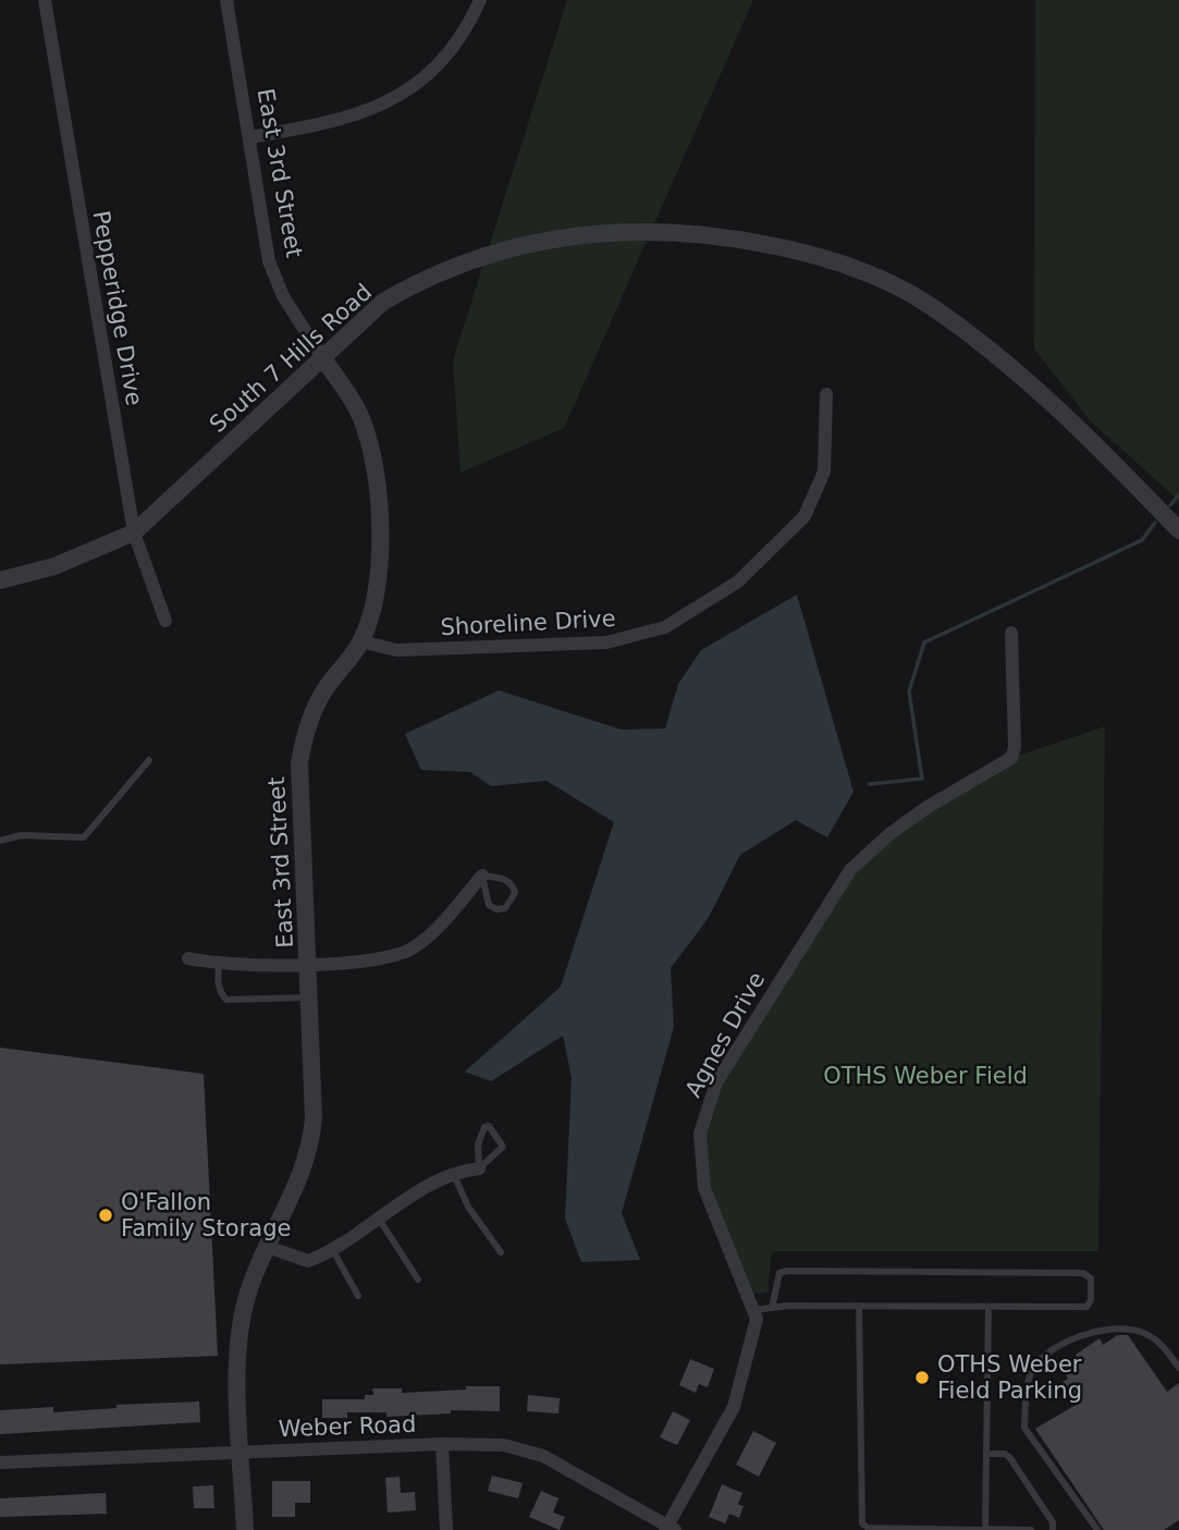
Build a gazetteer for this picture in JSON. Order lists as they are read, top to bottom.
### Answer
{
  "streets": {
    "street": [
      "East 3rd Street",
      "Pepperidge Drive",
      "South 7 Hills Road",
      "Shoreline Drive",
      "Agnes Drive",
      "Weber Road"
    ]
  },
  "crossings": [
    ["East 3rd Street", "South 7 Hills Road"],
    ["East 3rd Street", "Shoreline Drive"],
    ["East 3rd Street", "Weber Road"],
    ["Pepperidge Drive", "South 7 Hills Road"],
    ["Agnes Drive", "Weber Road"]
  ],
  "parks": ["OTHS Weber Field"],
  "places": ["O'Fallon Family Storage", "OTHS Weber Field Parking"]
}
